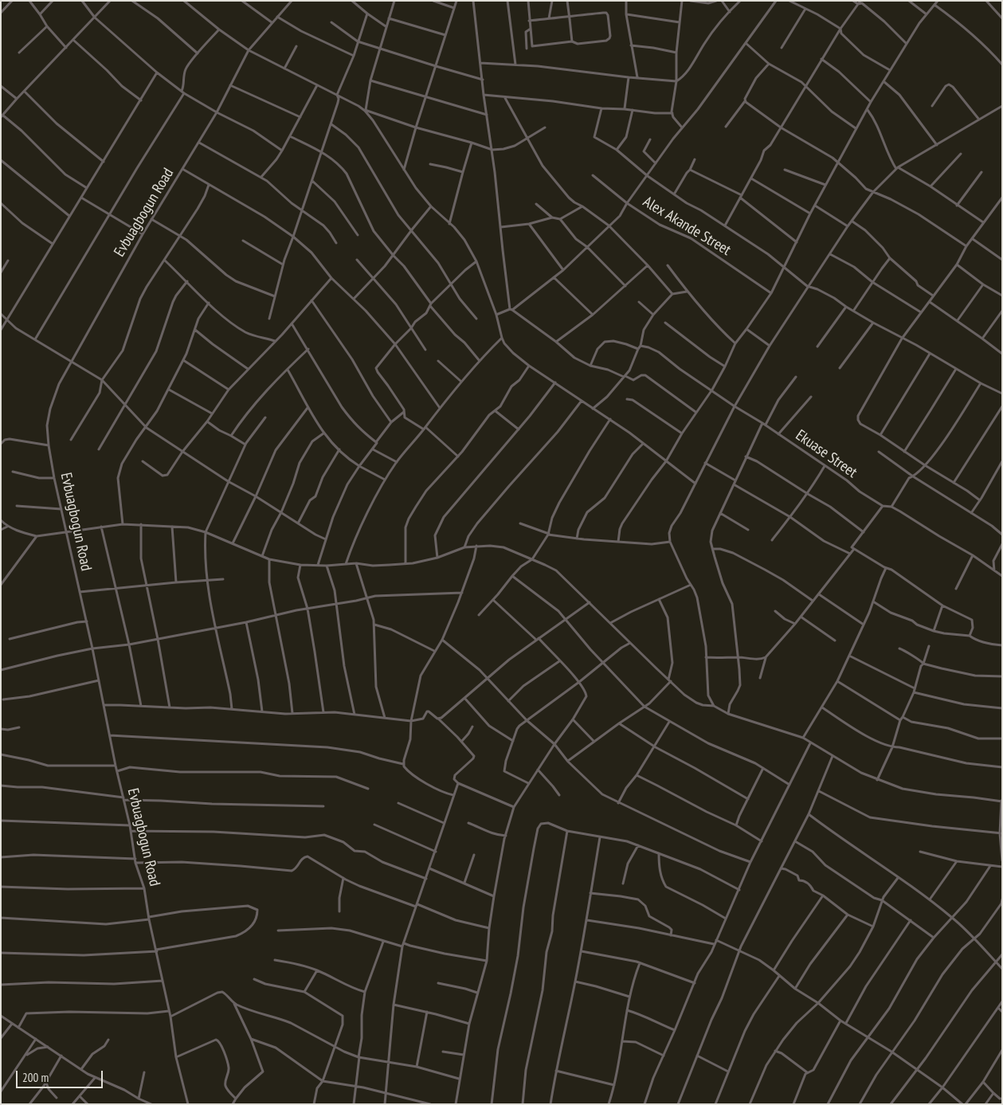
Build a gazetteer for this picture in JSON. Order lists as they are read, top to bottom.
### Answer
{
  "streets": {
    "street": ["Evbuagbogun Road", "Alex Akande Street", "Ekuase Street"]
  },
  "scale_bar": "200 m"
}
